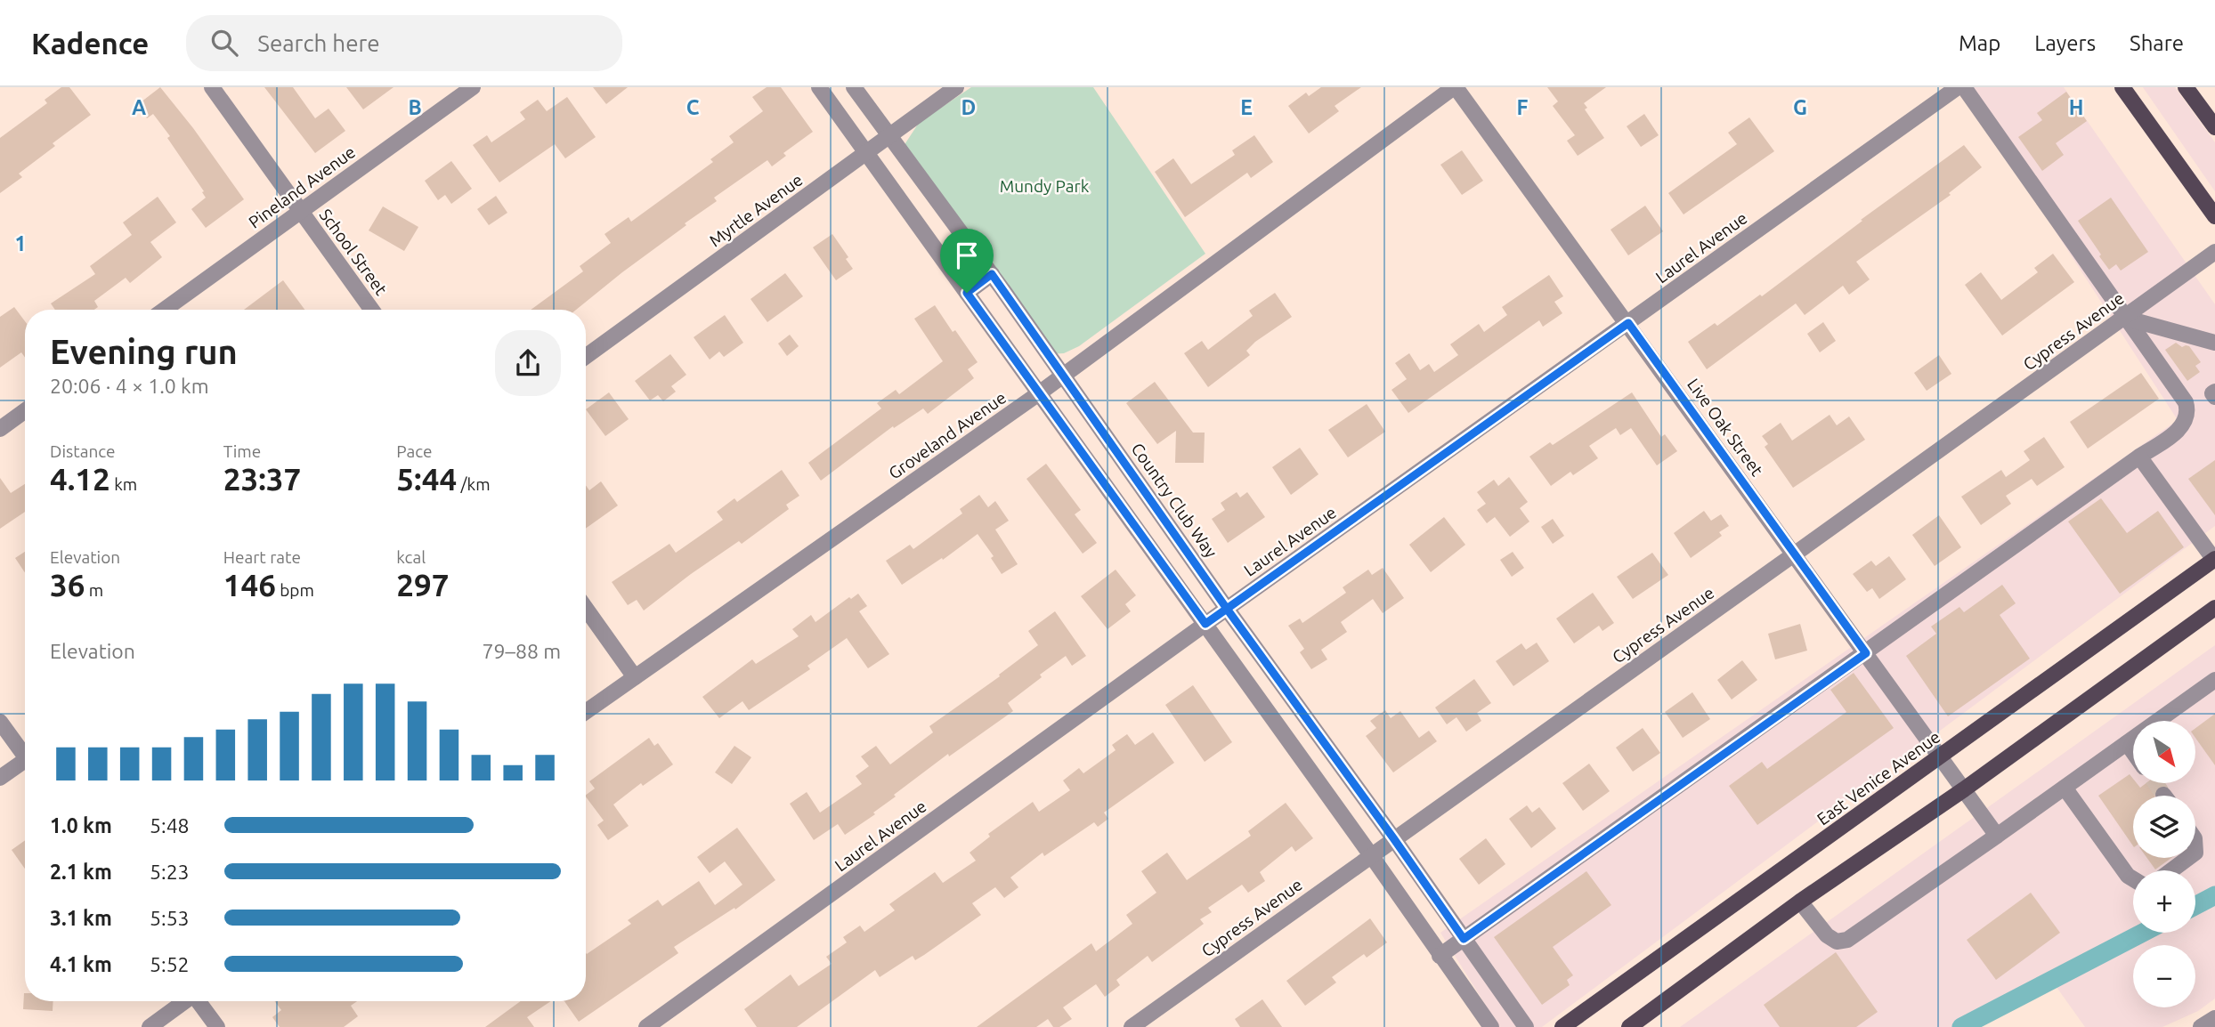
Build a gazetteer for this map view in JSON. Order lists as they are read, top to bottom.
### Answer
{
  "streets": {
    "main road": ["East Venice Avenue"],
    "street": [
      "Pineland Avenue",
      "Myrtle Avenue",
      "Laurel Avenue",
      "School Street",
      "Cypress Avenue",
      "Live Oak Street",
      "Groveland Avenue",
      "Country Club Way"
    ]
  },
  "crossings": [
    ["Pineland Avenue", "School Street"],
    ["Myrtle Avenue", "Country Club Way"],
    ["Laurel Avenue", "Live Oak Street"],
    ["Laurel Avenue", "Country Club Way"],
    ["Cypress Avenue", "Live Oak Street"],
    ["Cypress Avenue", "Country Club Way"],
    ["Live Oak Street", "Groveland Avenue"],
    ["Live Oak Street", "East Venice Avenue"],
    ["Groveland Avenue", "Country Club Way"]
  ],
  "parks": ["Mundy Park"],
  "north": "bottom right",
  "page": {
    "header": "Kadence",
    "search": "Search here",
    "nav": ["Map", "Layers", "Share"],
    "heading": ["Evening run", "20:06 · 4 × 1.0 km"],
    "stats": [
      ["Distance", "4.12 km"],
      ["Time", "23:37"],
      ["Pace", "5:44 /km"],
      ["Elevation", "36 m"],
      ["Heart rate", "146 bpm"],
      ["kcal", "297"]
    ],
    "chart": ["Elevation", "79–88 m"],
    "map_buttons": ["+", "−"],
    "list": [
      {
        "name": "1.0 km",
        "note": "5:48"
      },
      {
        "name": "2.1 km",
        "note": "5:23"
      },
      {
        "name": "3.1 km",
        "note": "5:53"
      },
      {
        "name": "4.1 km",
        "note": "5:52"
      }
    ]
  },
  "grid": {
    "columns": [
      "A",
      "B",
      "C",
      "D",
      "E",
      "F",
      "G",
      "H"
    ],
    "rows": ["1"]
  }
}
